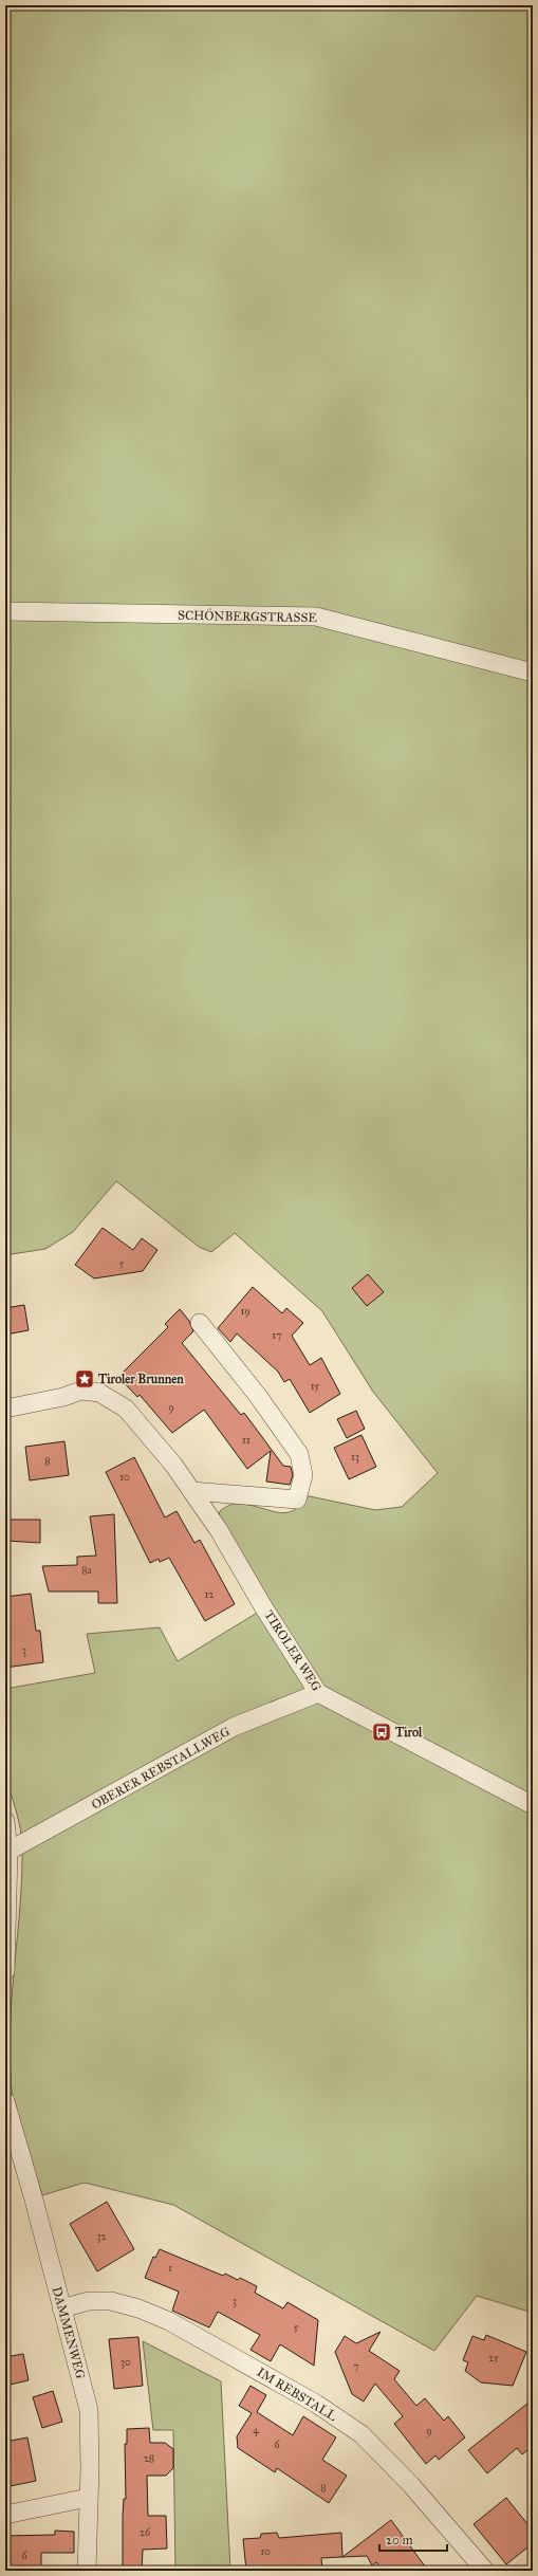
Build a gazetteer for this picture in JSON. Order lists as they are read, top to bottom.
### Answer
{
  "streets": {
    "street": [
      "SCHÖNBERGSTRASSE",
      "TIROLER WEG",
      "OBERER REBSTALLWEG",
      "DAMMENWEG",
      "IM REBSTALL"
    ]
  },
  "crossings": [
    ["TIROLER WEG", "OBERER REBSTALLWEG"],
    ["DAMMENWEG", "IM REBSTALL"]
  ],
  "places": {
    "place": ["Tiroler Brunnen"],
    "bus stop": ["Tirol"]
  },
  "house_numbers": [
    "5",
    "19",
    "17",
    "15",
    "9",
    "11",
    "13",
    "8",
    "10",
    "8a",
    "12",
    "3",
    "32",
    "1",
    "3",
    "5",
    "25",
    "30",
    "7",
    "4",
    "9",
    "6",
    "28",
    "8",
    "26",
    "10",
    "6"
  ],
  "scale_bar": "20 m"
}
